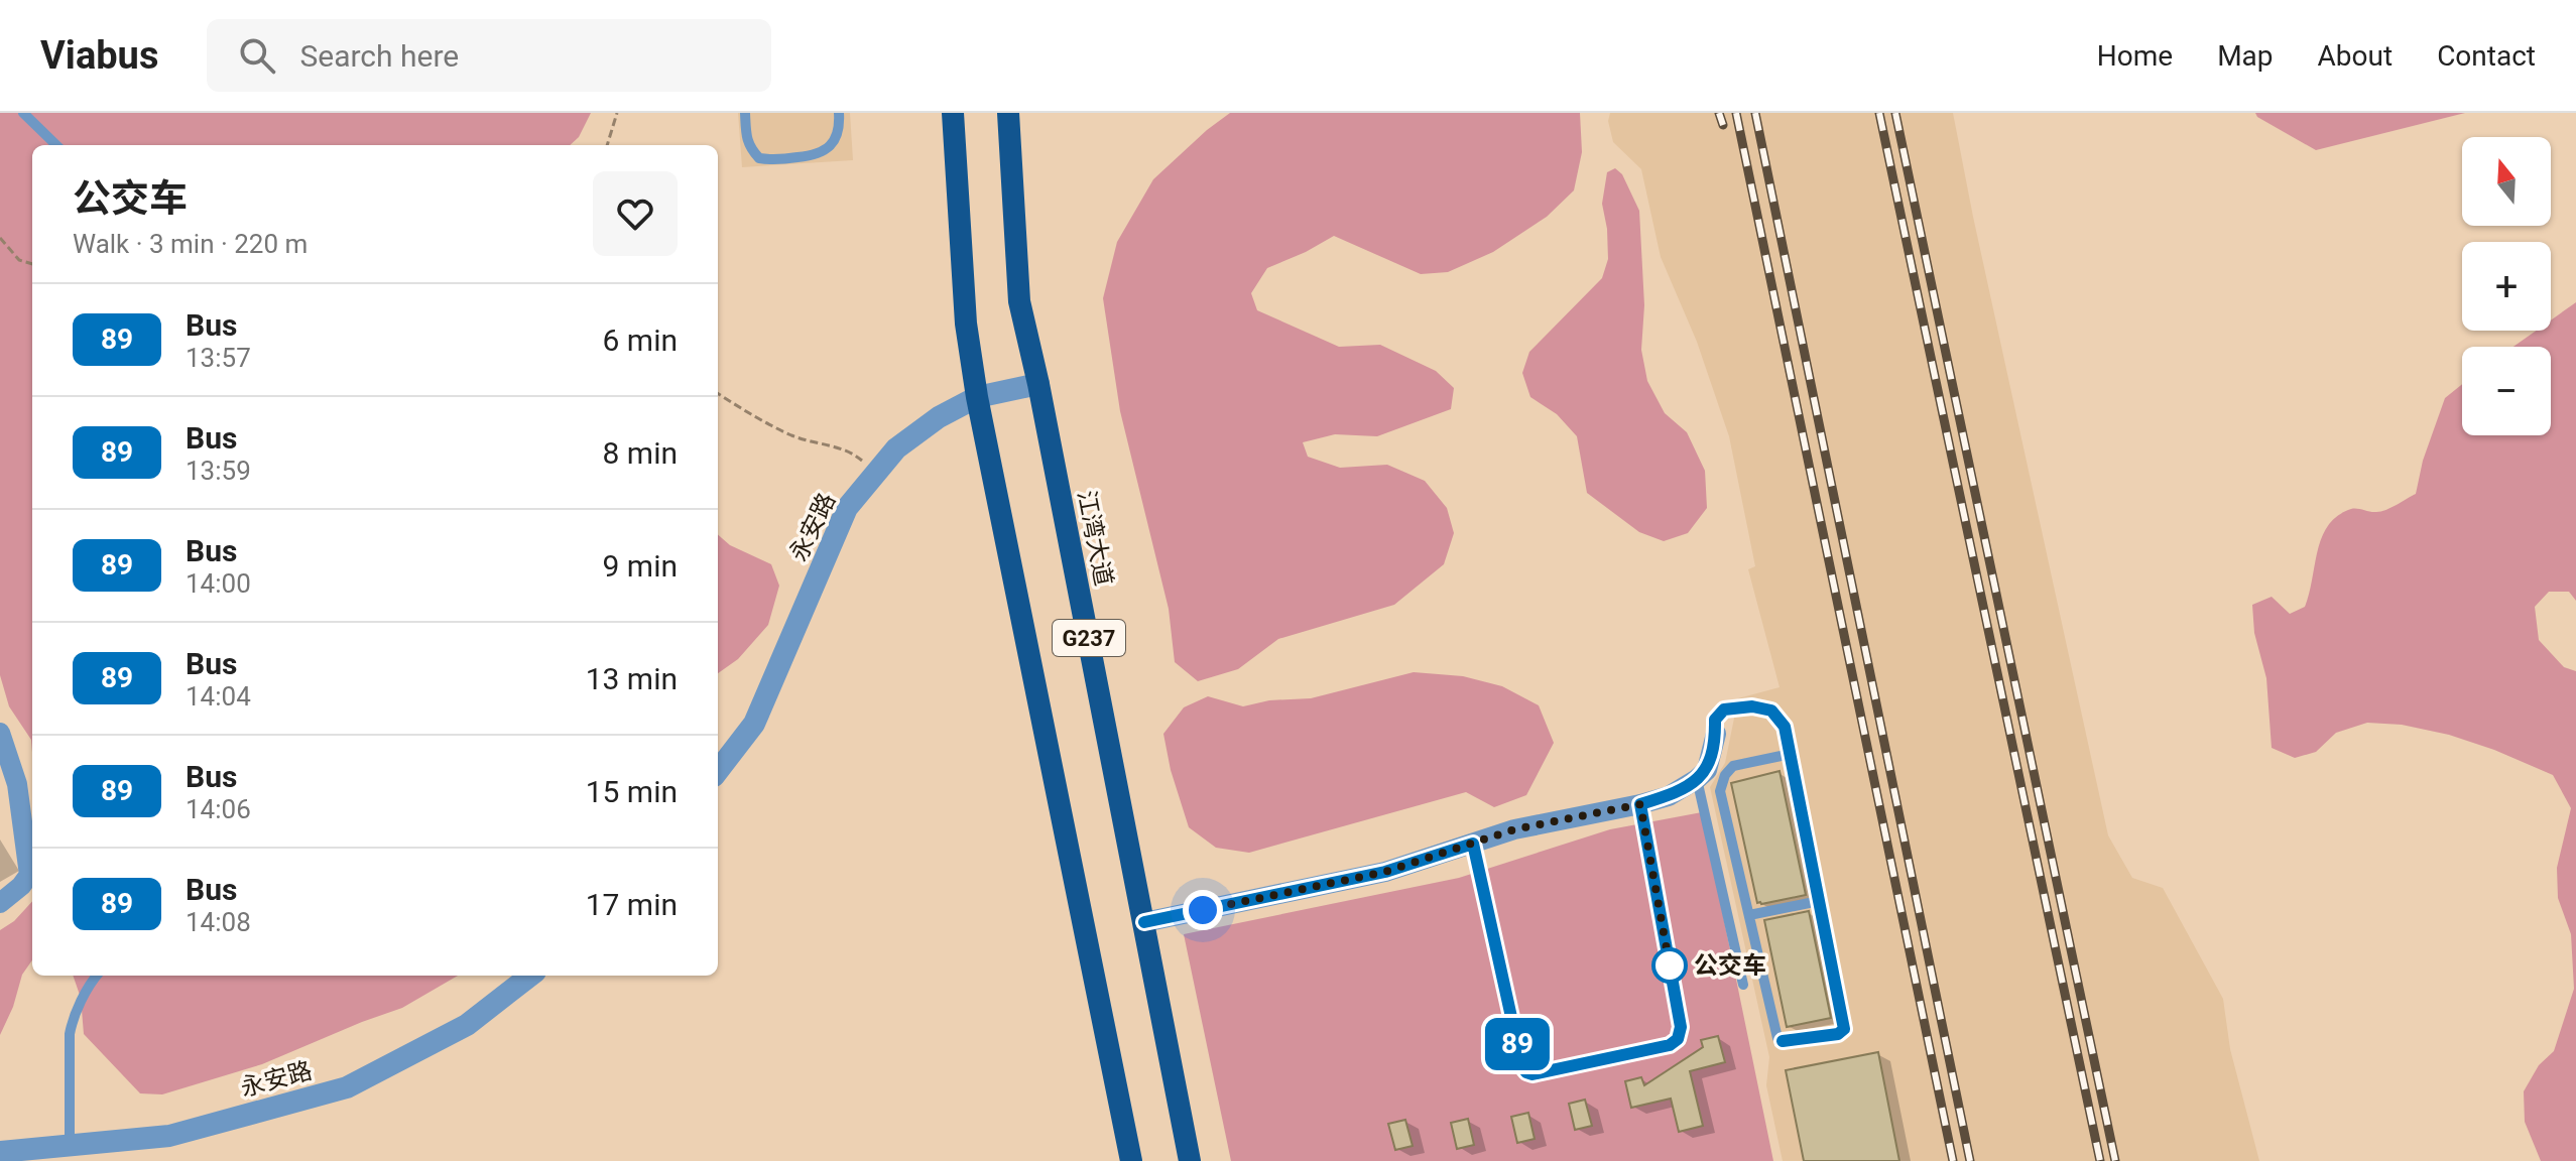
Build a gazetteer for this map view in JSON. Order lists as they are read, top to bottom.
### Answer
{
  "streets": {
    "highway": ["江湾大道", "G237"],
    "street": ["永安路"]
  },
  "crossings": [
    ["永安路", "江湾大道"],
    ["永安路", "G237"]
  ],
  "places": ["公交车"],
  "lines": ["bus line 89"],
  "north": "top",
  "page": {
    "header": "Viabus",
    "search": "Search here",
    "nav": [
      "Home",
      "Map",
      "About",
      "Contact"
    ],
    "on_map": "89",
    "map_buttons": ["+", "−"],
    "heading": ["公交车", "Walk · 3 min · 220 m"],
    "list": [
      {
        "mark": "89",
        "name": "Bus",
        "note": "13:57",
        "value": "6 min"
      },
      {
        "mark": "89",
        "name": "Bus",
        "note": "13:59",
        "value": "8 min"
      },
      {
        "mark": "89",
        "name": "Bus",
        "note": "14:00",
        "value": "9 min"
      },
      {
        "mark": "89",
        "name": "Bus",
        "note": "14:04",
        "value": "13 min"
      },
      {
        "mark": "89",
        "name": "Bus",
        "note": "14:06",
        "value": "15 min"
      },
      {
        "mark": "89",
        "name": "Bus",
        "note": "14:08",
        "value": "17 min"
      }
    ]
  }
}
